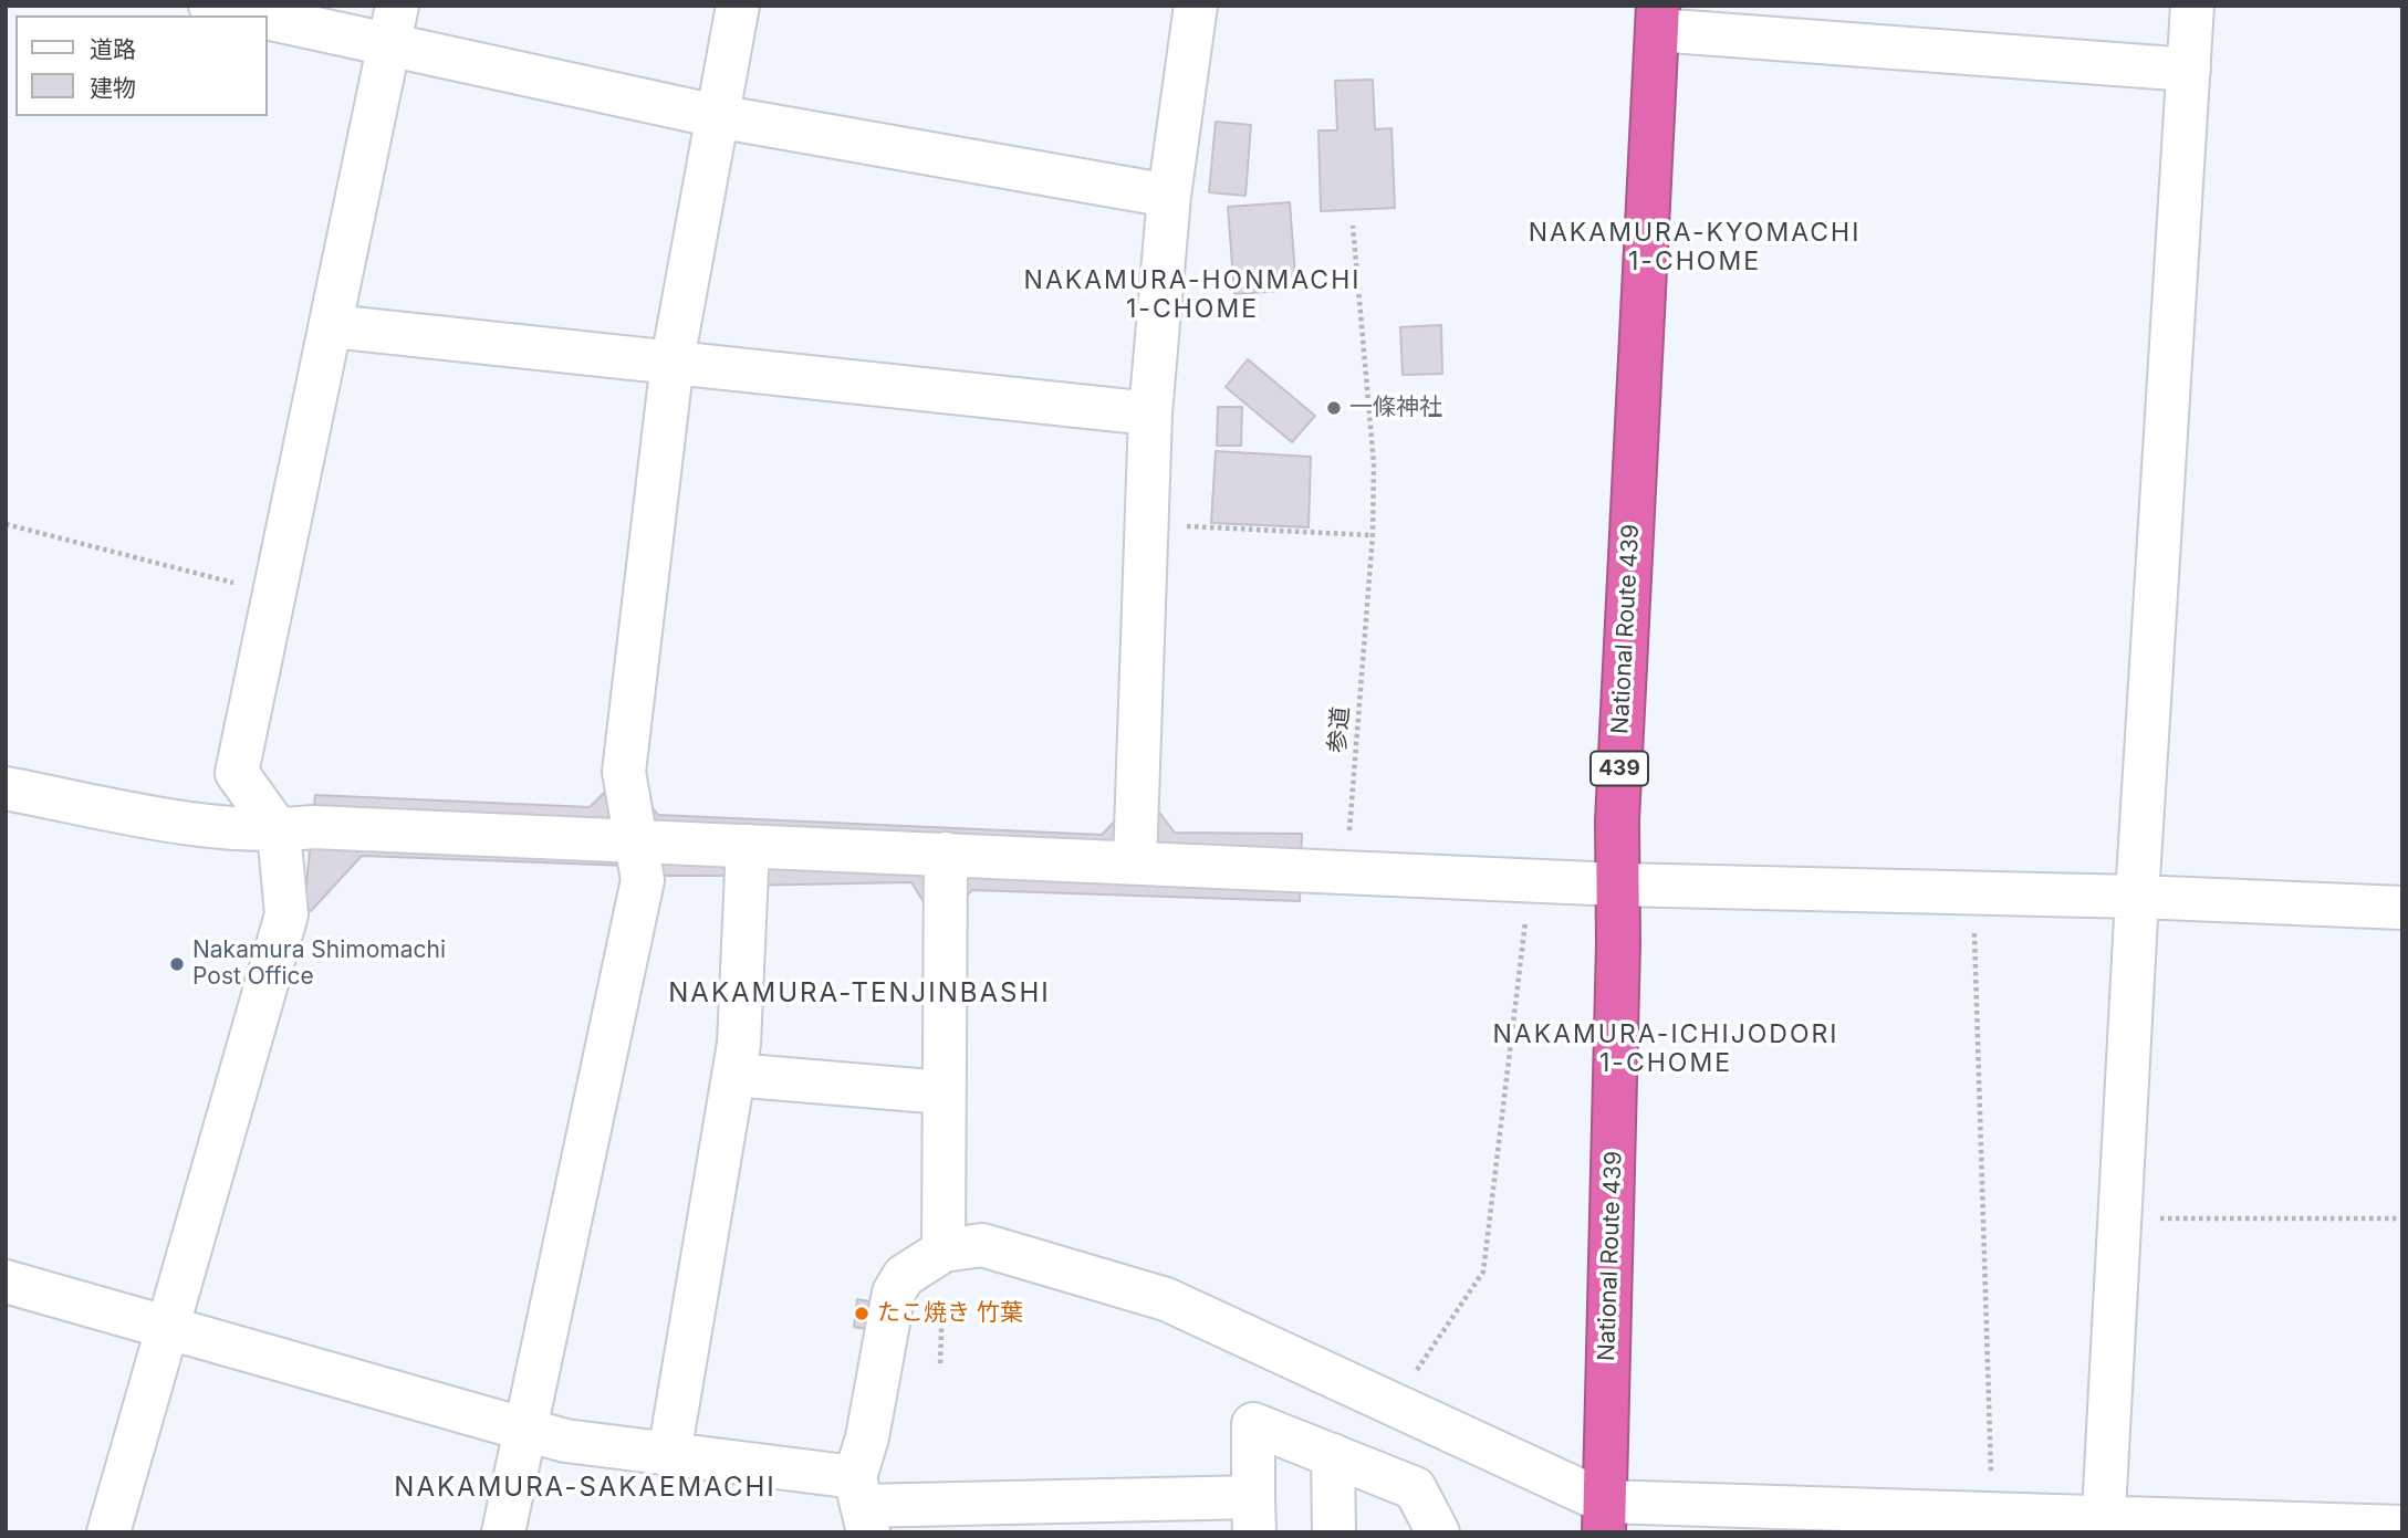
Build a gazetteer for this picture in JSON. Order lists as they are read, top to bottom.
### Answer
{
  "streets": {
    "highway": ["National Route 439", "439"],
    "path": ["参道"]
  },
  "districts": [
    "NAKAMURA-KYOMACHI 1-CHOME",
    "NAKAMURA-HONMACHI 1-CHOME",
    "NAKAMURA-TENJINBASHI",
    "NAKAMURA-ICHIJODORI 1-CHOME",
    "NAKAMURA-SAKAEMACHI"
  ],
  "places": ["一條神社", "Nakamura Shimomachi Post Office", "たこ焼き 竹葉"],
  "legend": ["道路", "建物"]
}
